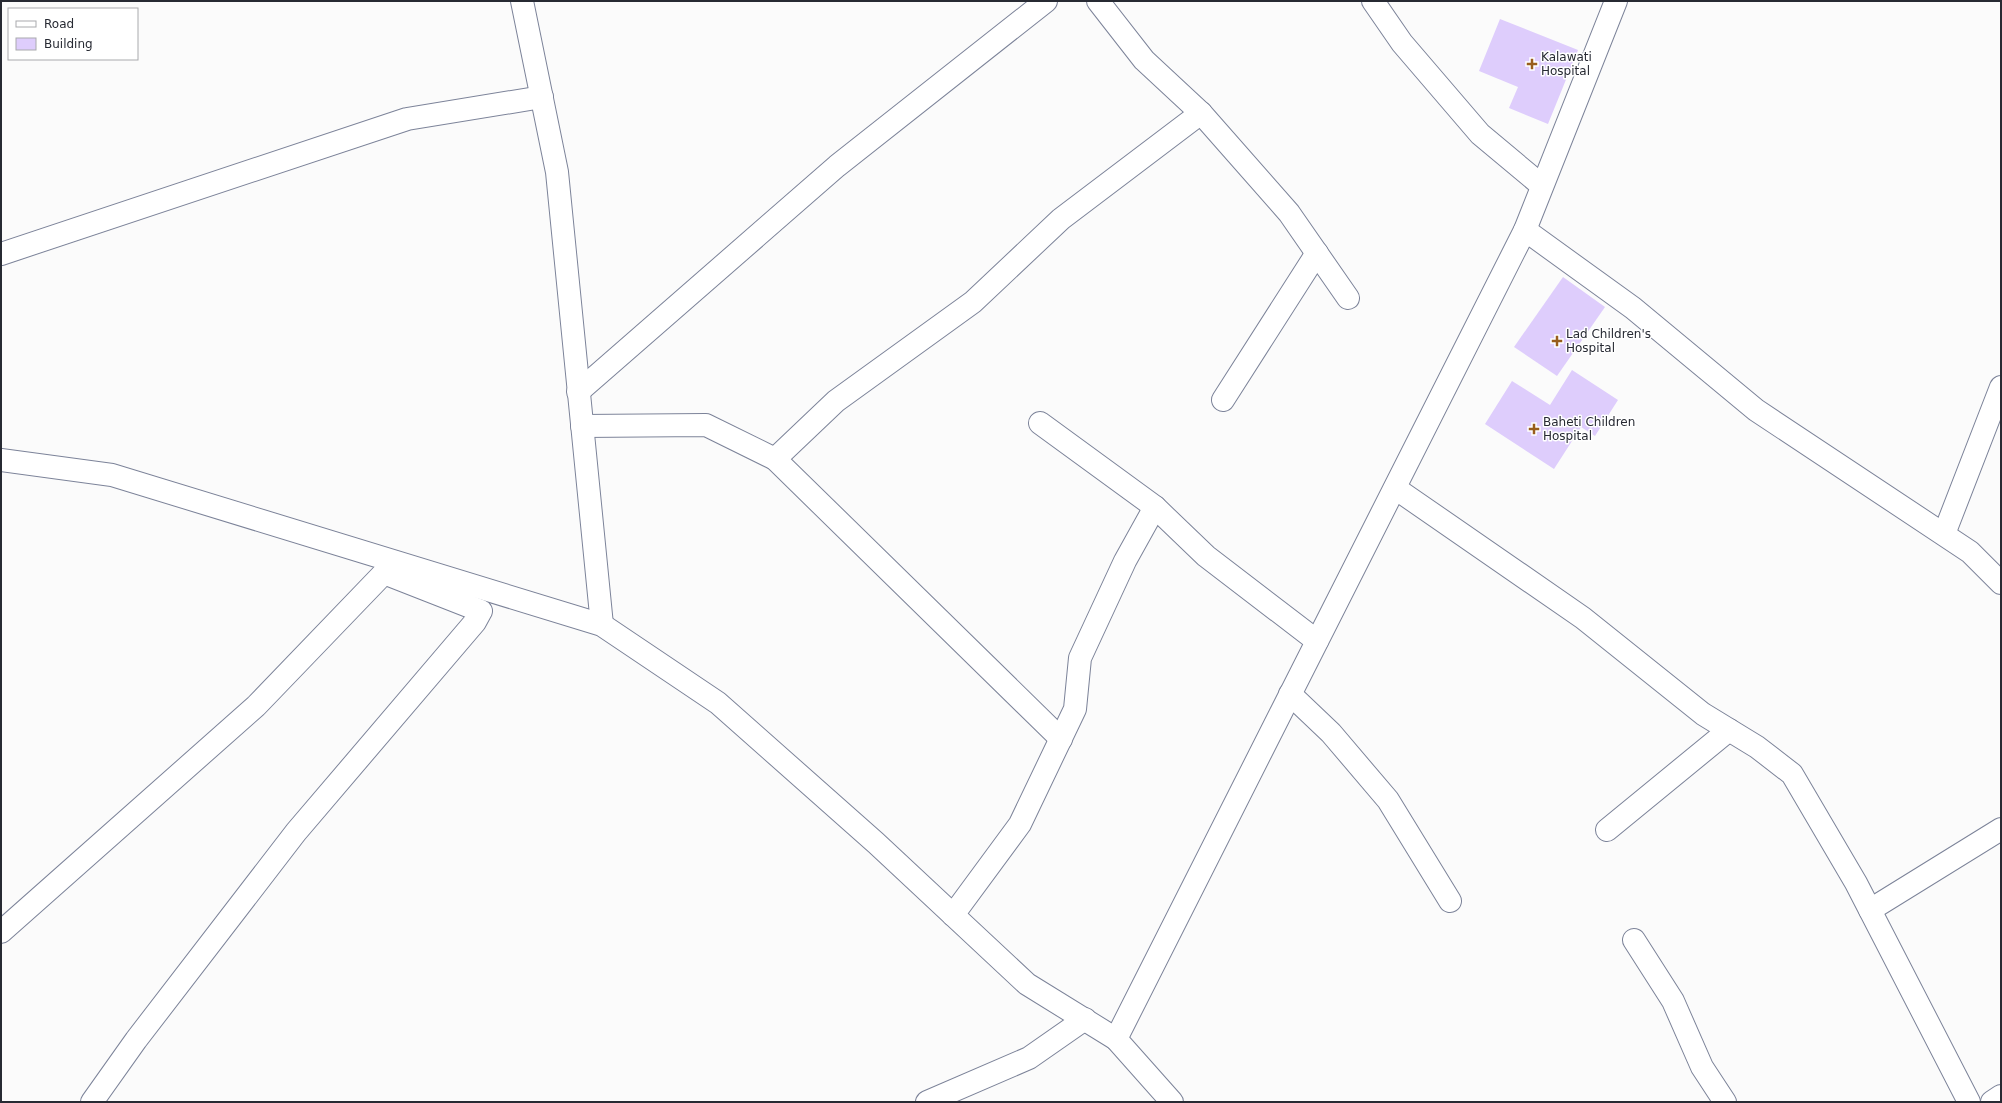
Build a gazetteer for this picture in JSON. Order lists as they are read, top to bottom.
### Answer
{
  "places": {
    "health": ["Kalawati Hospital", "Lad Children's Hospital", "Baheti Children Hospital"]
  },
  "legend": ["Road", "Building"]
}
